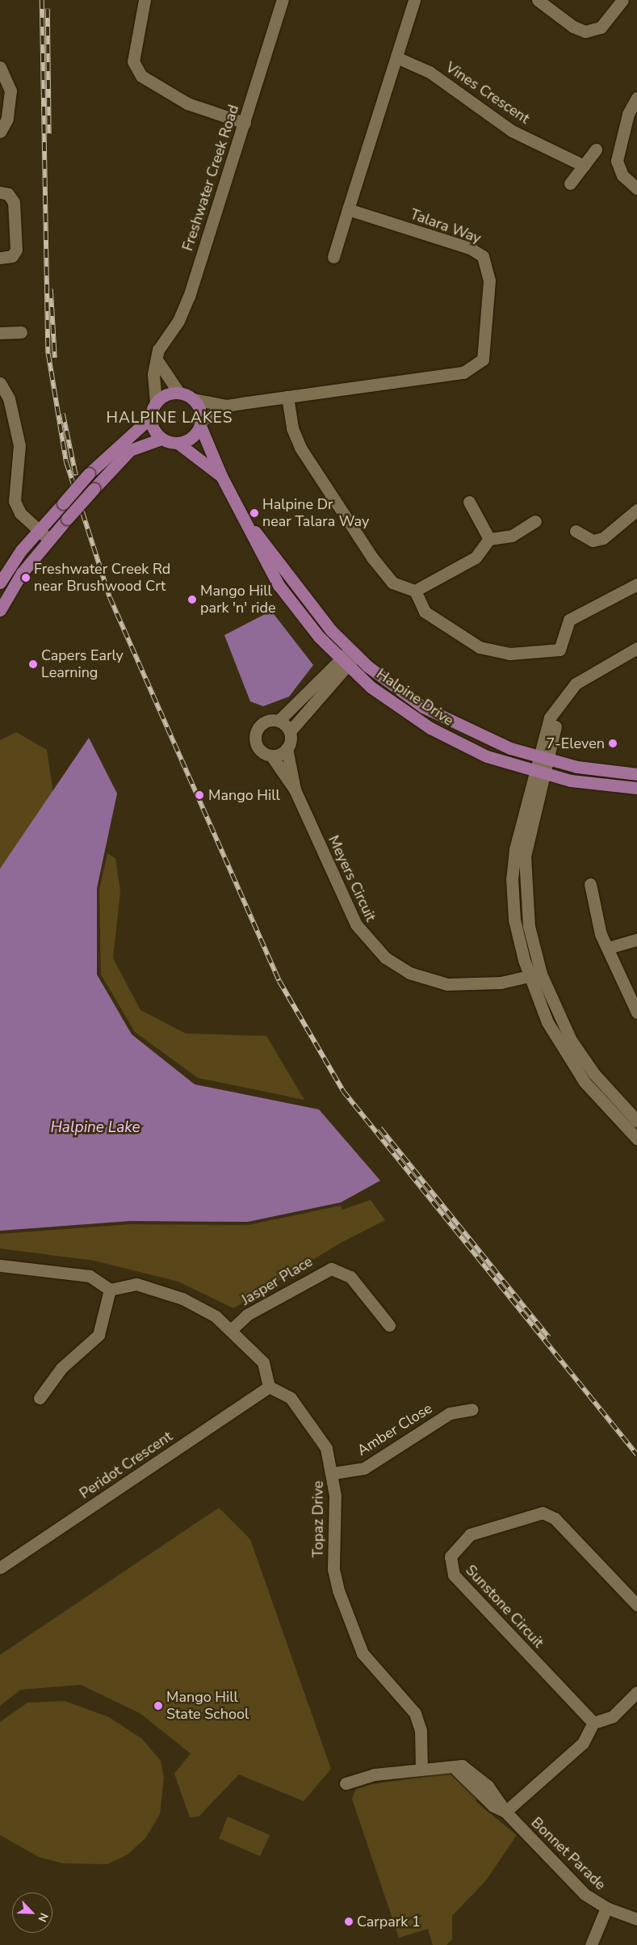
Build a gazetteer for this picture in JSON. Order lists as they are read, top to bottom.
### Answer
{
  "streets": {
    "main road": ["Halpine Drive"],
    "street": [
      "Vines Crescent",
      "Freshwater Creek Road",
      "Talara Way",
      "Meyers Circuit",
      "Jasper Place",
      "Amber Close",
      "Peridot Crescent",
      "Topaz Drive",
      "Sunstone Circuit",
      "Bonnet Parade"
    ]
  },
  "crossings": [
    ["Freshwater Creek Road", "Talara Way"],
    ["Freshwater Creek Road", "Halpine Drive"],
    ["Talara Way", "Halpine Drive"],
    ["Amber Close", "Topaz Drive"],
    ["Peridot Crescent", "Topaz Drive"],
    ["Topaz Drive", "Bonnet Parade"]
  ],
  "districts": ["HALPINE LAKES"],
  "water": ["Halpine Lake"],
  "places": [
    "Halpine Dr near Talara Way",
    "Freshwater Creek Rd near Brushwood Crt",
    "Mango Hill park 'n' ride",
    "Capers Early Learning",
    "7-Eleven",
    "Mango Hill",
    "Mango Hill State School",
    "Carpark 1"
  ],
  "north": "bottom right"
}
